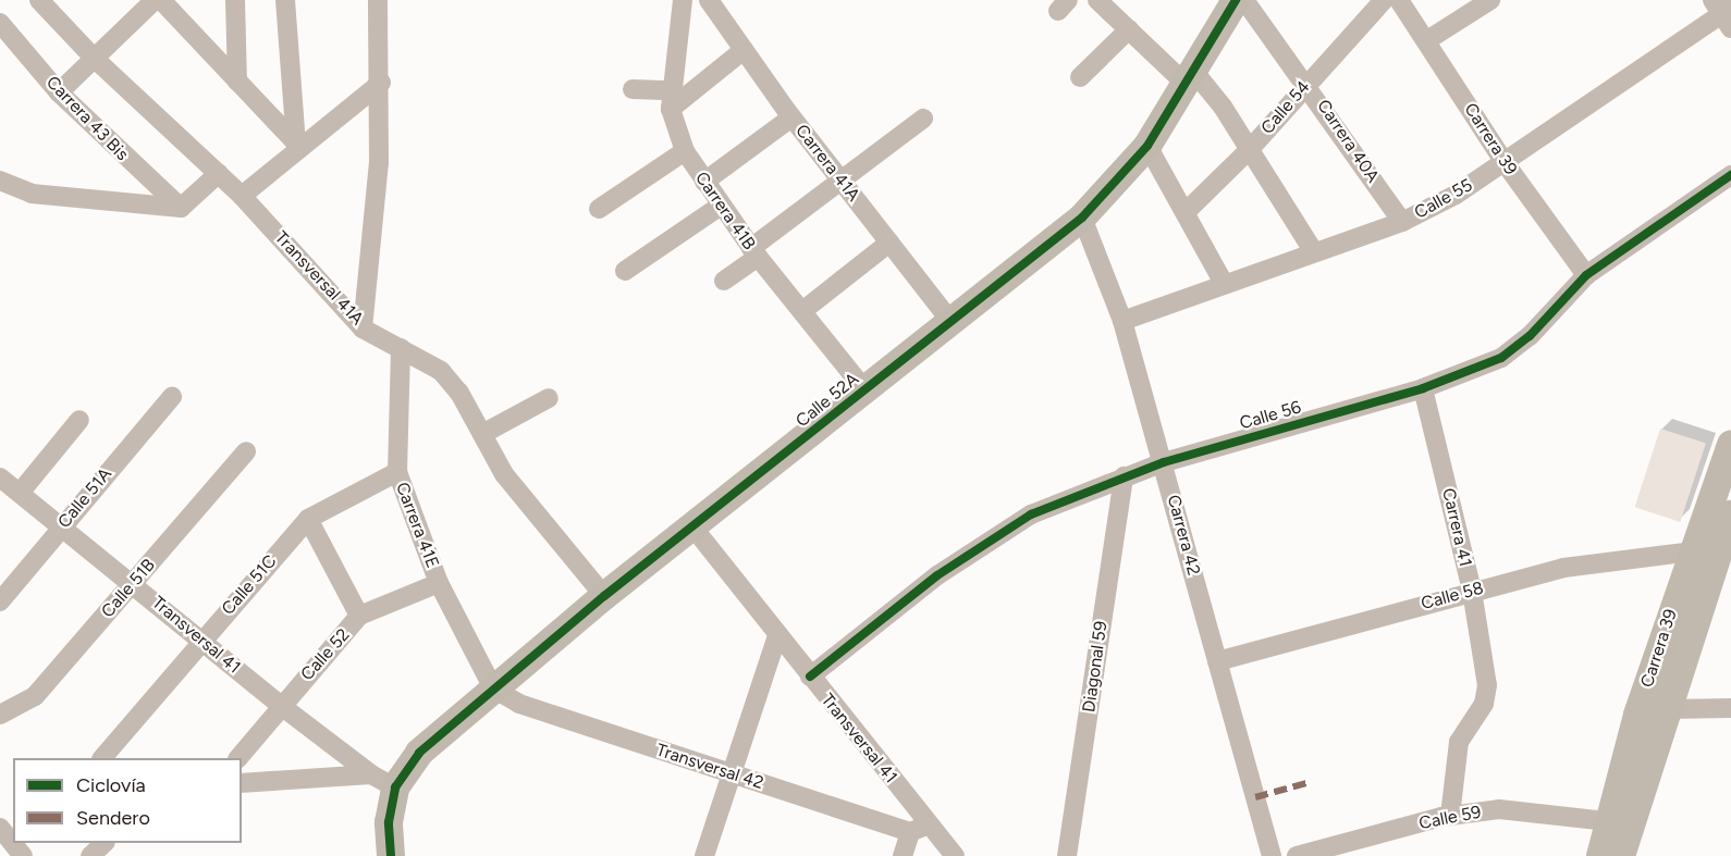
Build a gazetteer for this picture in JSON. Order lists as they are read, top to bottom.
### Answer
{
  "streets": {
    "street": [
      "Calle 54",
      "Carrera 43 Bis",
      "Carrera 39",
      "Carrera 40A",
      "Carrera 41A",
      "Calle 55",
      "Carrera 41B",
      "Transversal 41A",
      "Calle 52A",
      "Calle 56",
      "Calle 51A",
      "Carrera 41E",
      "Carrera 41",
      "Carrera 42",
      "Calle 51C",
      "Calle 51B",
      "Calle 58",
      "Transversal 41",
      "Calle 52",
      "Diagonal 59",
      "Transversal 42",
      "Calle 59"
    ]
  },
  "crossings": [
    ["Calle 54", "Carrera 40A"],
    ["Carrera 39", "Calle 55"],
    ["Carrera 39", "Calle 56"],
    ["Carrera 39", "Calle 58"],
    ["Carrera 39", "Calle 59"],
    ["Carrera 40A", "Calle 55"],
    ["Carrera 41A", "Calle 52A"],
    ["Calle 55", "Carrera 42"],
    ["Carrera 41B", "Calle 52A"],
    ["Transversal 41A", "Calle 52A"],
    ["Transversal 41A", "Carrera 41E"],
    ["Calle 52A", "Carrera 41E"],
    ["Calle 52A", "Carrera 42"],
    ["Calle 52A", "Transversal 41"],
    ["Calle 52A", "Transversal 42"],
    ["Calle 56", "Carrera 41"],
    ["Calle 56", "Carrera 42"],
    ["Calle 56", "Transversal 41"],
    ["Calle 56", "Diagonal 59"],
    ["Calle 51A", "Transversal 41"],
    ["Carrera 41E", "Calle 51C"],
    ["Carrera 41E", "Calle 52"],
    ["Carrera 41E", "Transversal 42"],
    ["Carrera 41", "Calle 58"],
    ["Carrera 41", "Calle 59"],
    ["Carrera 42", "Calle 58"],
    ["Calle 51C", "Transversal 41"],
    ["Calle 51B", "Transversal 41"],
    ["Transversal 41", "Calle 52"],
    ["Transversal 41", "Transversal 42"]
  ],
  "legend": ["Ciclovía", "Sendero"]
}
